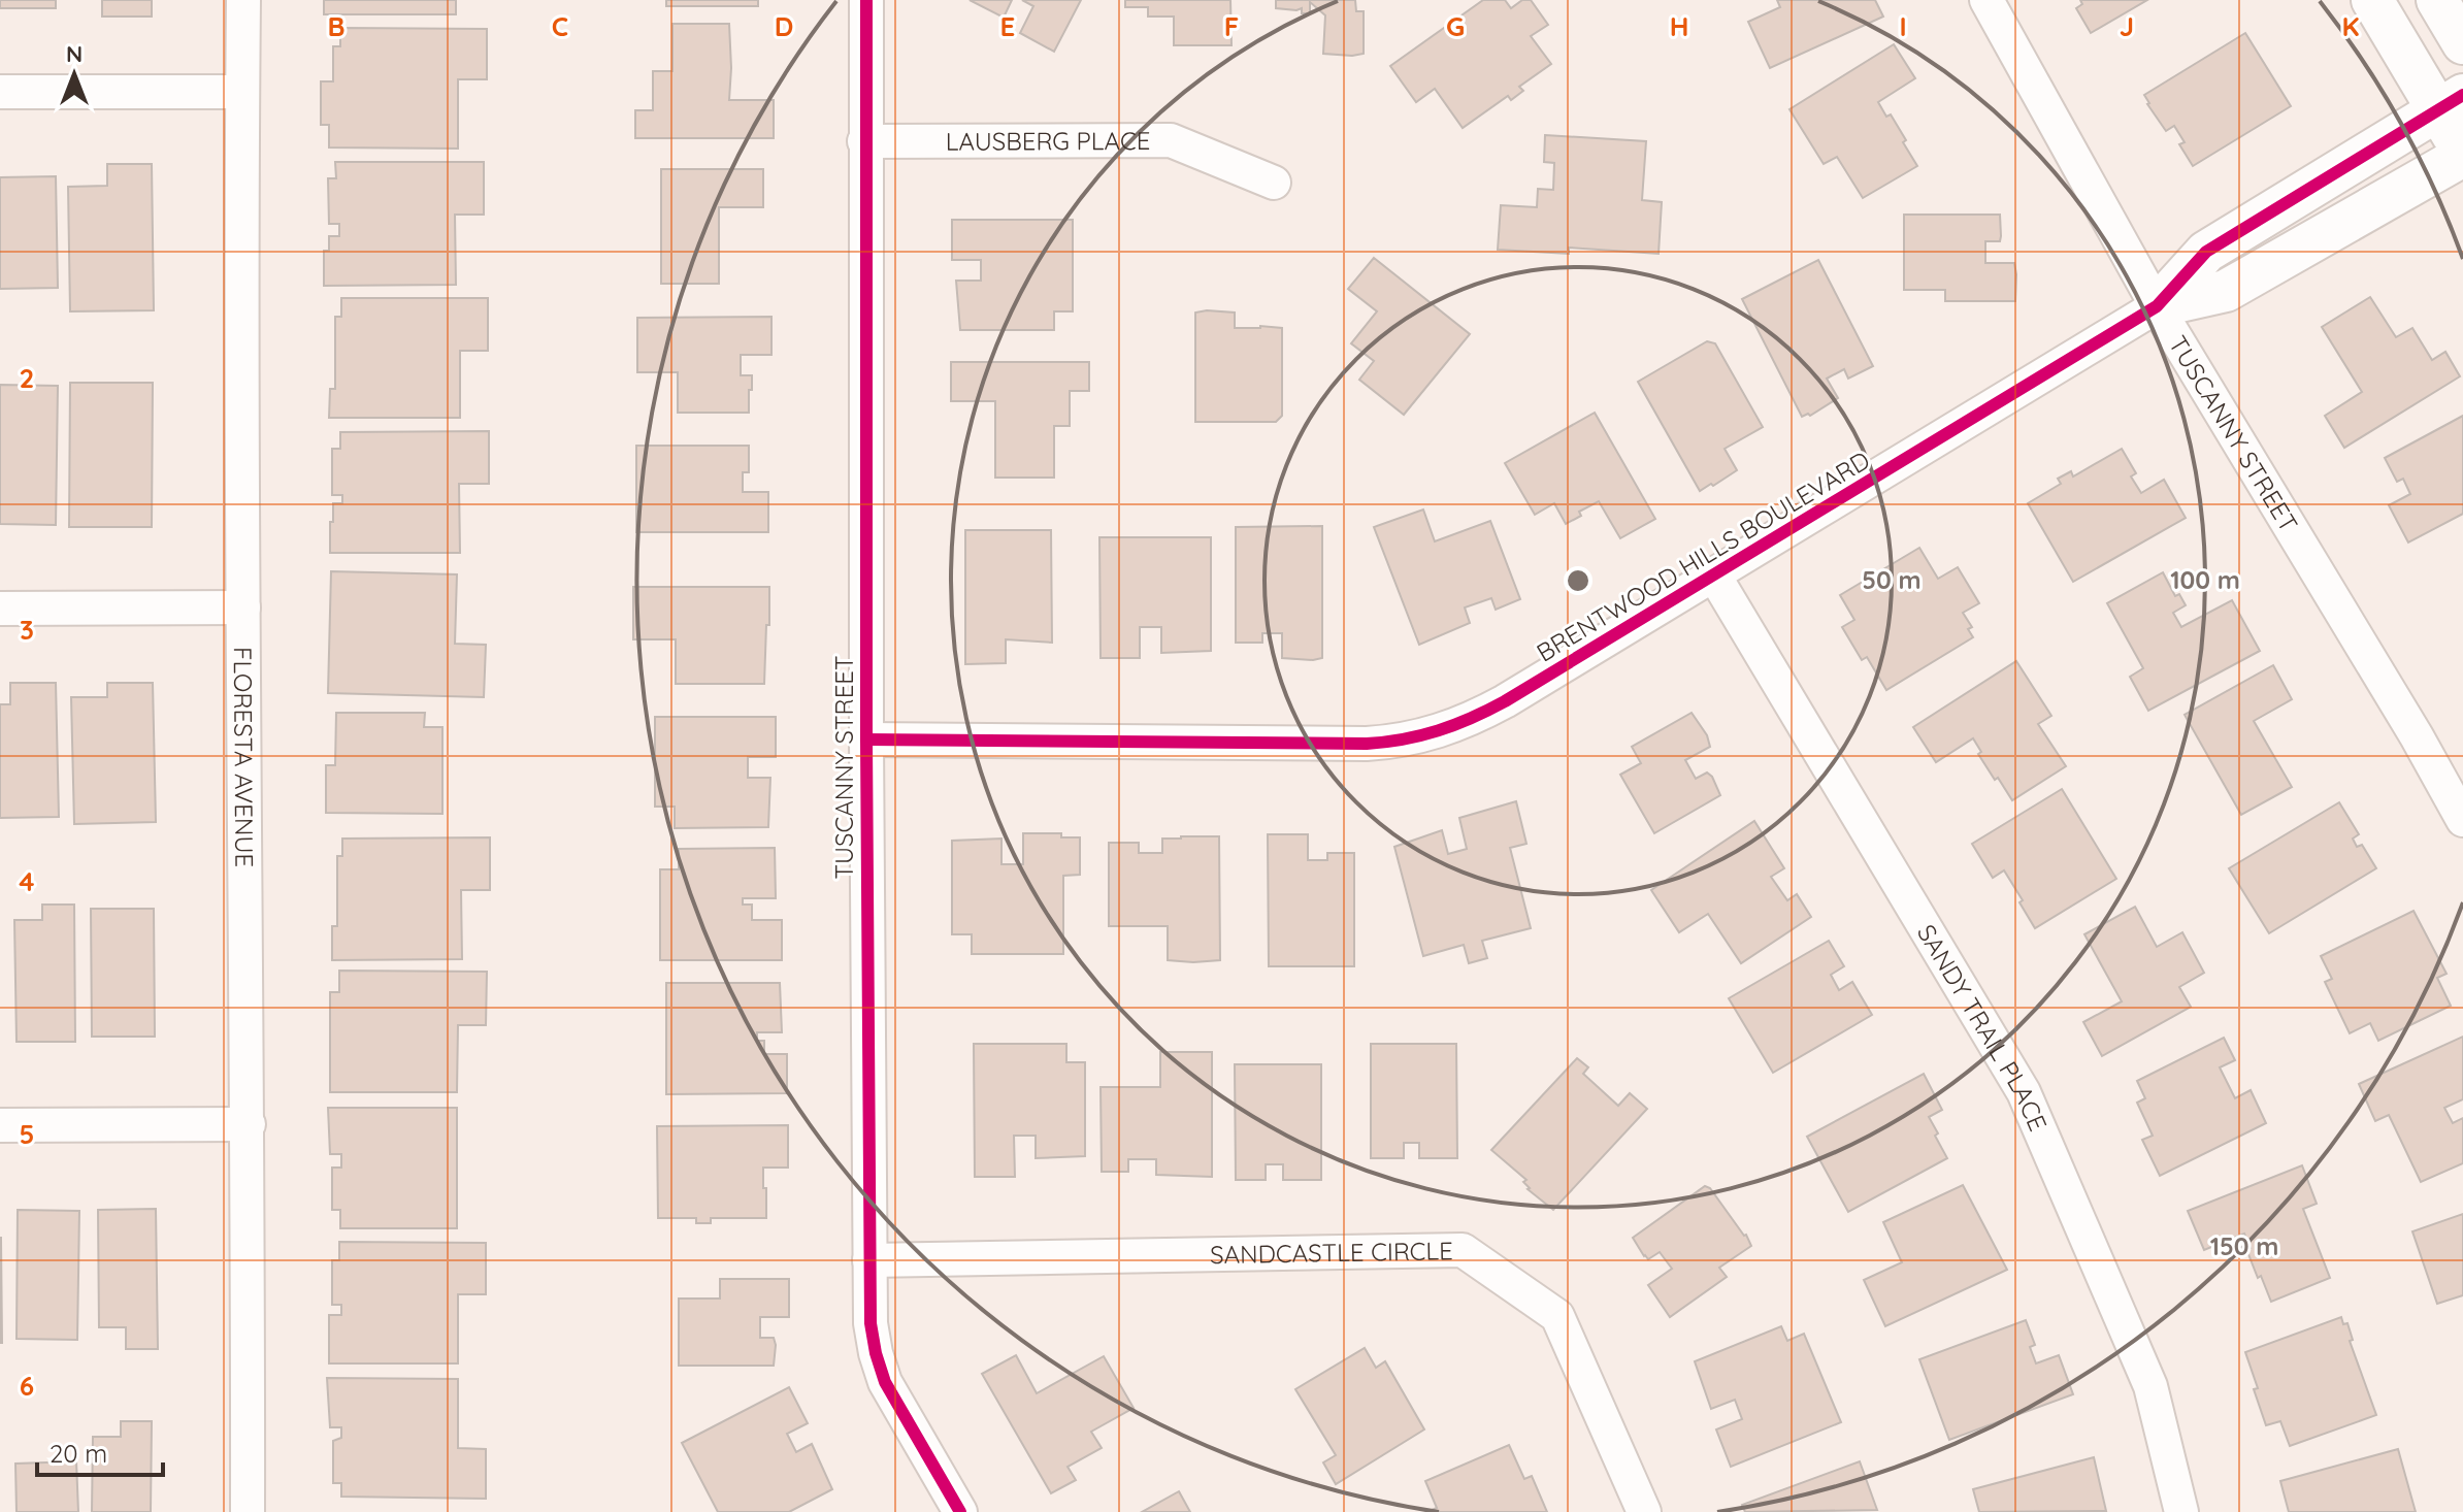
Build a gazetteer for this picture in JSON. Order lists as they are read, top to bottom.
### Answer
{
  "streets": {
    "street": [
      "LAUSBERG PLACE",
      "TUSCANNY STREET",
      "BRENTWOOD HILLS BOULEVARD",
      "FLORESTA AVENUE",
      "SANDY TRAIL PLACE",
      "SANDCASTLE CIRCLE"
    ]
  },
  "crossings": [
    ["LAUSBERG PLACE", "TUSCANNY STREET"],
    ["TUSCANNY STREET", "BRENTWOOD HILLS BOULEVARD"],
    ["TUSCANNY STREET", "SANDCASTLE CIRCLE"],
    ["BRENTWOOD HILLS BOULEVARD", "SANDY TRAIL PLACE"]
  ],
  "scale_bar": "20 m",
  "north": "top",
  "grid": {
    "columns": [
      "B",
      "C",
      "D",
      "E",
      "F",
      "G",
      "H",
      "I",
      "J",
      "K"
    ],
    "rows": [
      "2",
      "3",
      "4",
      "5",
      "6"
    ]
  },
  "rings": ["50 m", "100 m", "150 m"]
}
